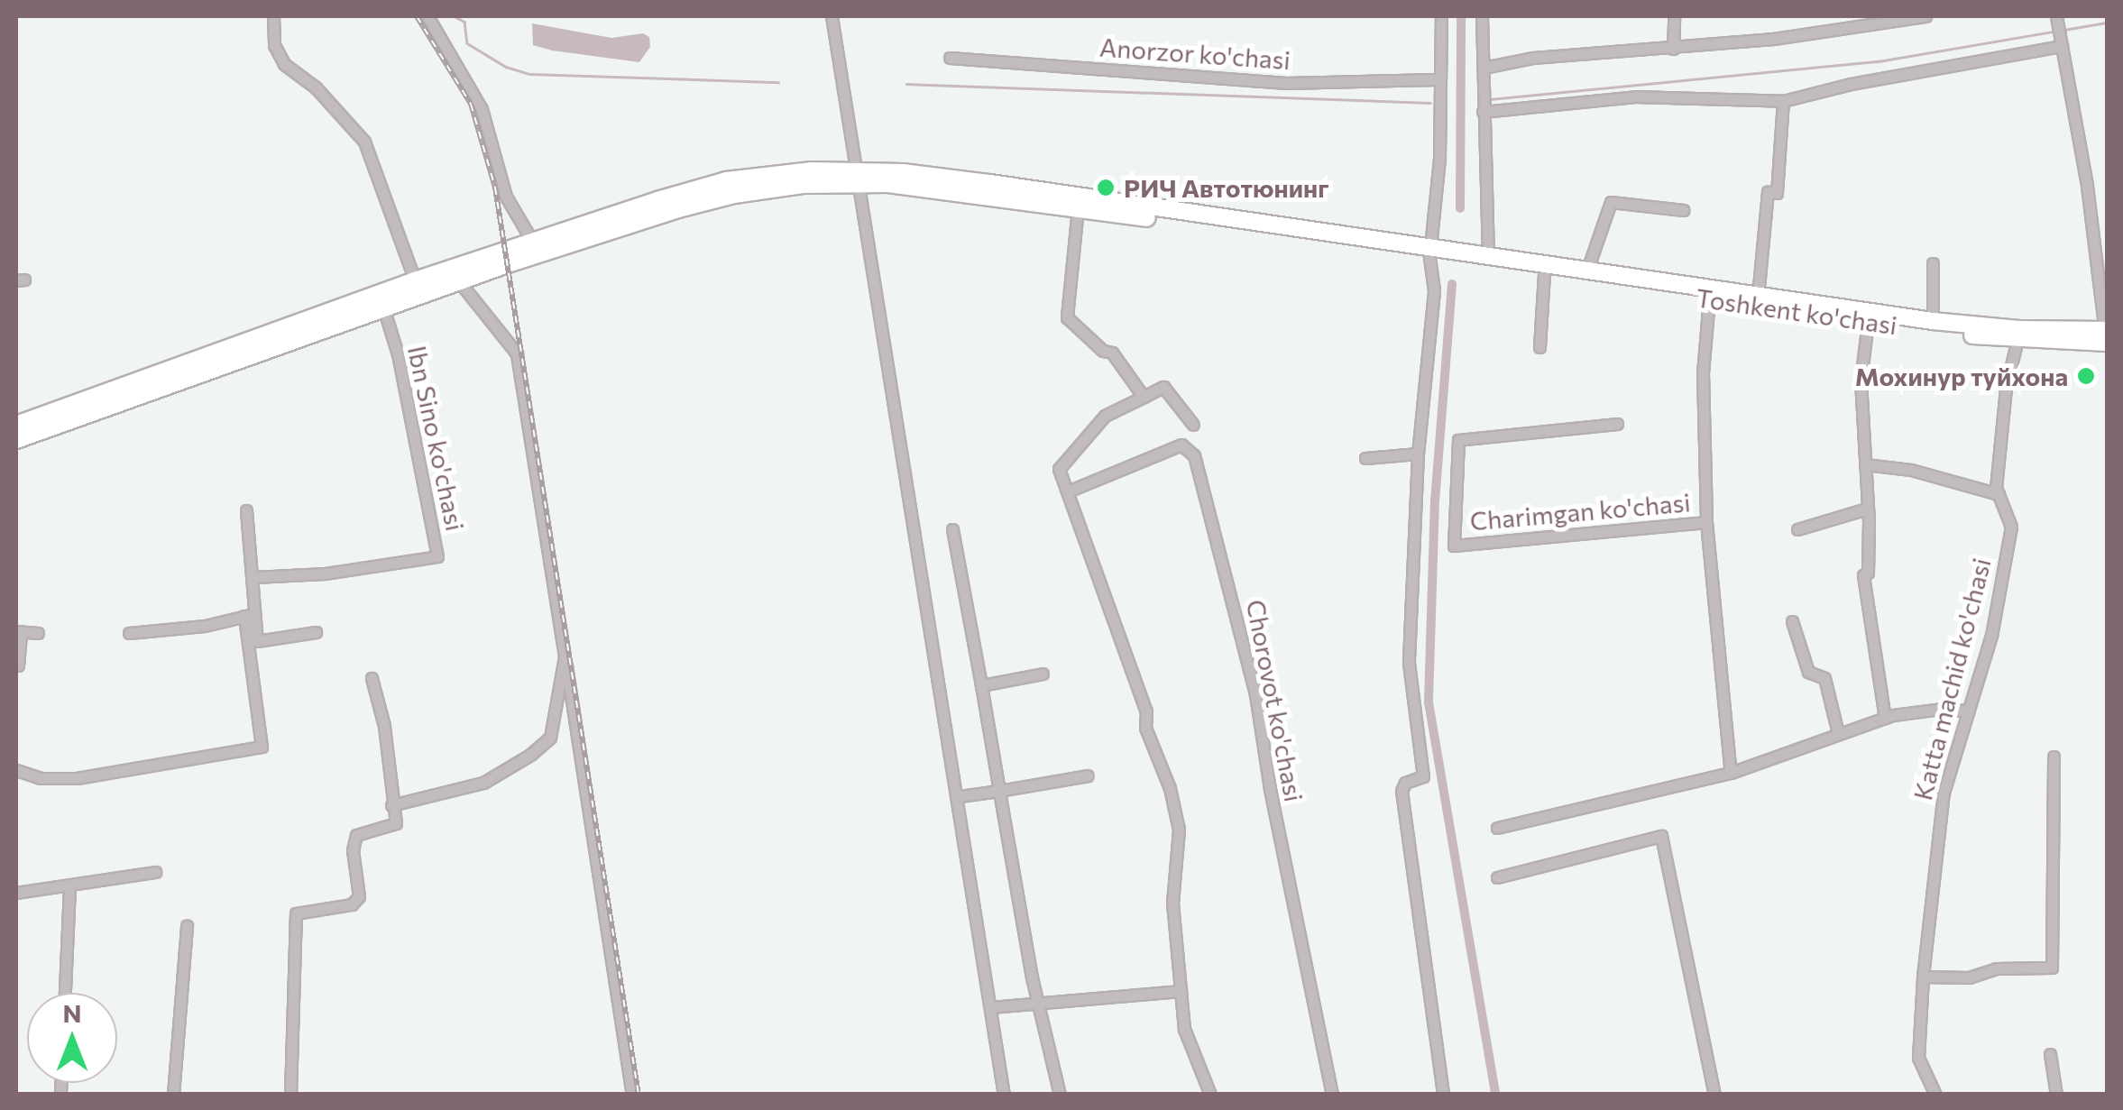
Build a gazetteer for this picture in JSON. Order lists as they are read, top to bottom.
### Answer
{
  "streets": {
    "highway": ["Toshkent ko'chasi"],
    "street": [
      "Anorzor ko'chasi",
      "Ibn Sino ko'chasi",
      "Charimgan ko'chasi",
      "Katta machid ko'chasi",
      "Chorovot ko'chasi"
    ]
  },
  "crossings": [
    ["Toshkent ko'chasi", "Charimgan ko'chasi"],
    ["Toshkent ko'chasi", "Katta machid ko'chasi"]
  ],
  "places": ["РИЧ Автотюнинг", "Мохинур туйхона"],
  "north": "top"
}
